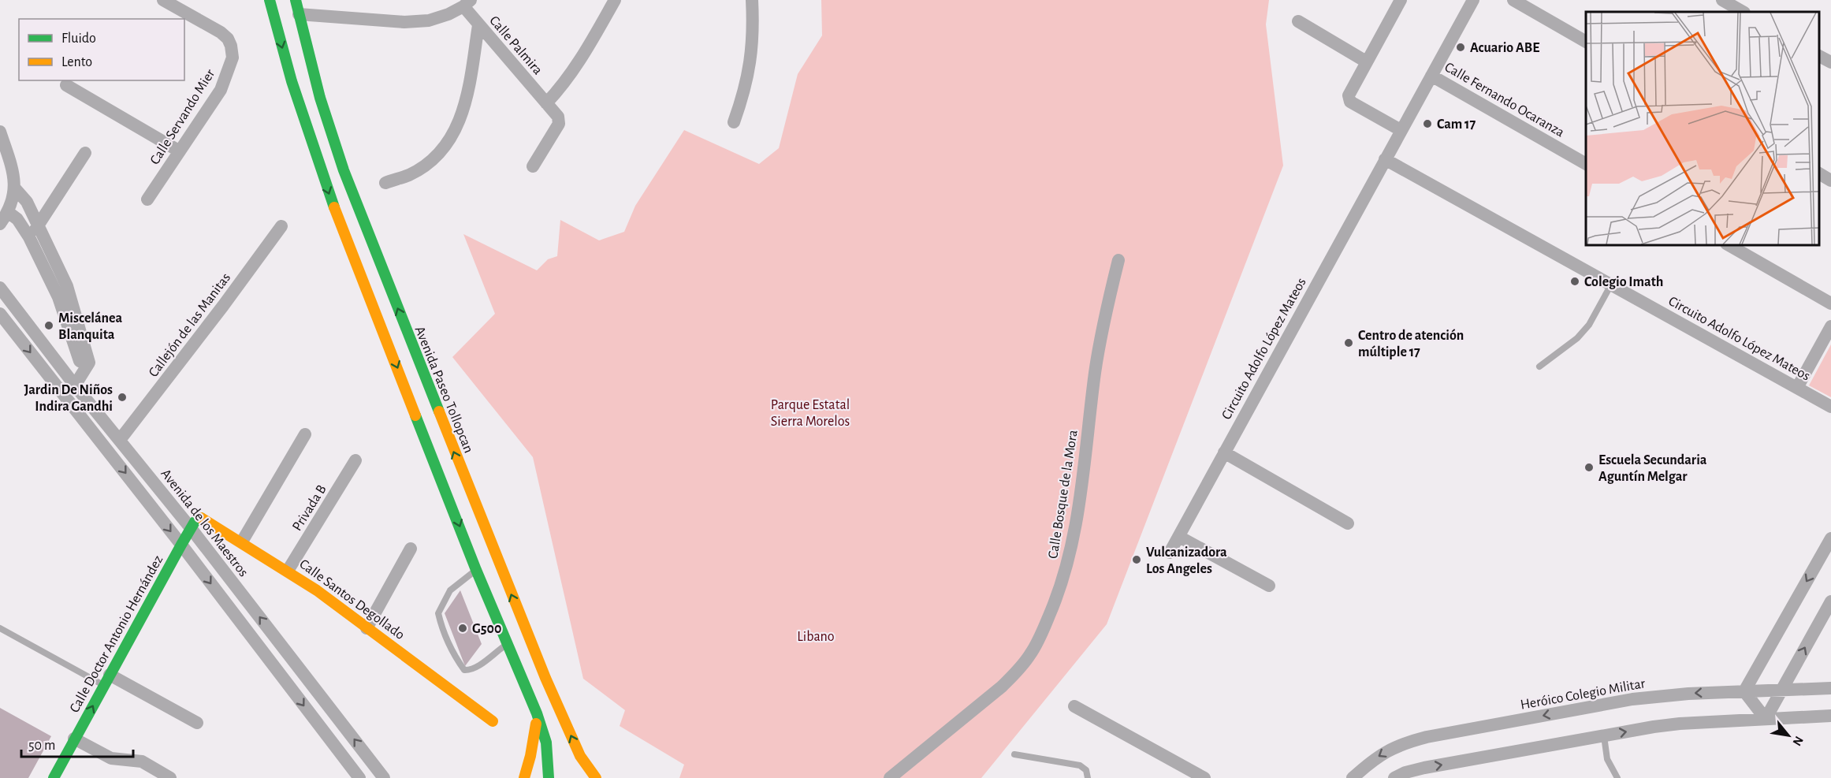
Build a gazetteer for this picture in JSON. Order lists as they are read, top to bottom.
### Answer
{
  "streets": {
    "main road": ["Avenida Paseo Tollopcan", "Calle Santos Degollado", "Calle Doctor Antonio Hernández"],
    "street": [
      "Calle Palmira",
      "Calle Fernando Ocaranza",
      "Calle Servando Mier",
      "Callejón de las Manitas",
      "Circuito Adolfo López Mateos",
      "Calle Bosque de la Mora",
      "Privada B",
      "Avenida de los Maestros",
      "Heróico Colegio Militar"
    ]
  },
  "crossings": [
    ["Calle Fernando Ocaranza", "Circuito Adolfo López Mateos"],
    ["Callejón de las Manitas", "Avenida de los Maestros"],
    ["Privada B", "Calle Santos Degollado"],
    ["Avenida de los Maestros", "Calle Santos Degollado"],
    ["Avenida de los Maestros", "Calle Doctor Antonio Hernández"],
    ["Calle Santos Degollado", "Calle Doctor Antonio Hernández"]
  ],
  "parks": ["Parque Estatal Sierra Morelos", "Libano"],
  "places": [
    "Acuario ABE",
    "Cam 17",
    "Colegio Imath",
    "Miscelánea Blanquita",
    "Centro de atención múltiple 17",
    "Jardin De Niños Indira Gandhi",
    "Escuela Secundaria Aguntín Melgar",
    "Vulcanizadora Los Angeles",
    "G500"
  ],
  "legend": ["Fluido", "Lento"],
  "scale_bar": "50 m",
  "north": "bottom right"
}
